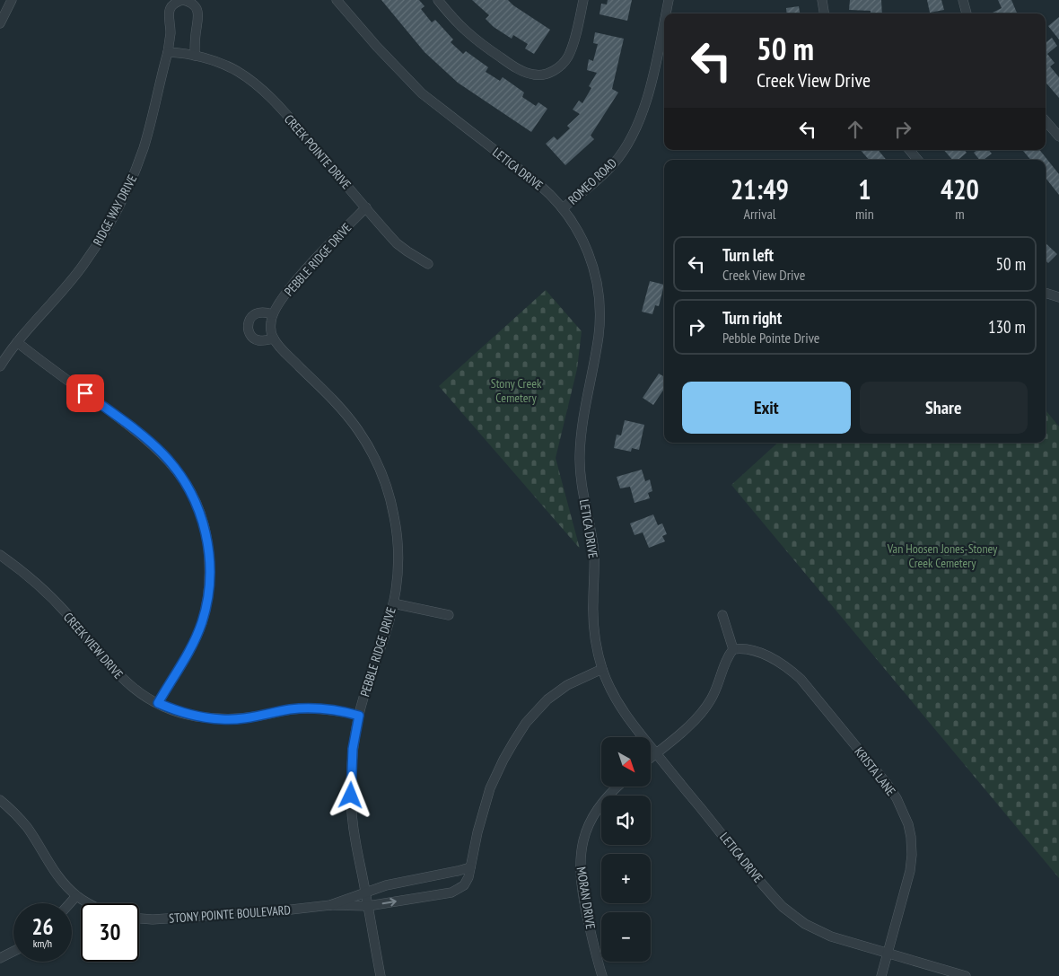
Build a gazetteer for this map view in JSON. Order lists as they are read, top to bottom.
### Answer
{
  "streets": {
    "street": [
      "CREEK POINTE DRIVE",
      "LETICA DRIVE",
      "ROMEO ROAD",
      "RIDGE WAY DRIVE",
      "PEBBLE RIDGE DRIVE",
      "CREEK VIEW DRIVE",
      "KRISTA LANE",
      "MORAN DRIVE",
      "STONY POINTE BOULEVARD"
    ]
  },
  "crossings": [
    ["CREEK POINTE DRIVE", "RIDGE WAY DRIVE"],
    ["CREEK POINTE DRIVE", "PEBBLE RIDGE DRIVE"],
    ["LETICA DRIVE", "ROMEO ROAD"],
    ["LETICA DRIVE", "KRISTA LANE"],
    ["LETICA DRIVE", "STONY POINTE BOULEVARD"],
    ["PEBBLE RIDGE DRIVE", "CREEK VIEW DRIVE"],
    ["PEBBLE RIDGE DRIVE", "STONY POINTE BOULEVARD"]
  ],
  "parks": ["Stony Creek Cemetery", "Van Hoosen Jones-Stoney Creek Cemetery"],
  "north": "bottom right",
  "page": {
    "turn": ["50 m", "Creek View Drive"],
    "eta": [
      "21:49",
      "Arrival",
      "1",
      "min",
      "420",
      "m"
    ],
    "list": [
      {
        "name": "Turn left",
        "note": "Creek View Drive",
        "value": "50 m"
      },
      {
        "name": "Turn right",
        "note": "Pebble Pointe Drive",
        "value": "130 m"
      }
    ],
    "buttons": ["Exit", "Share"],
    "map_buttons": ["+", "−"],
    "speed": "26 km/h",
    "limit": "30"
  }
}
